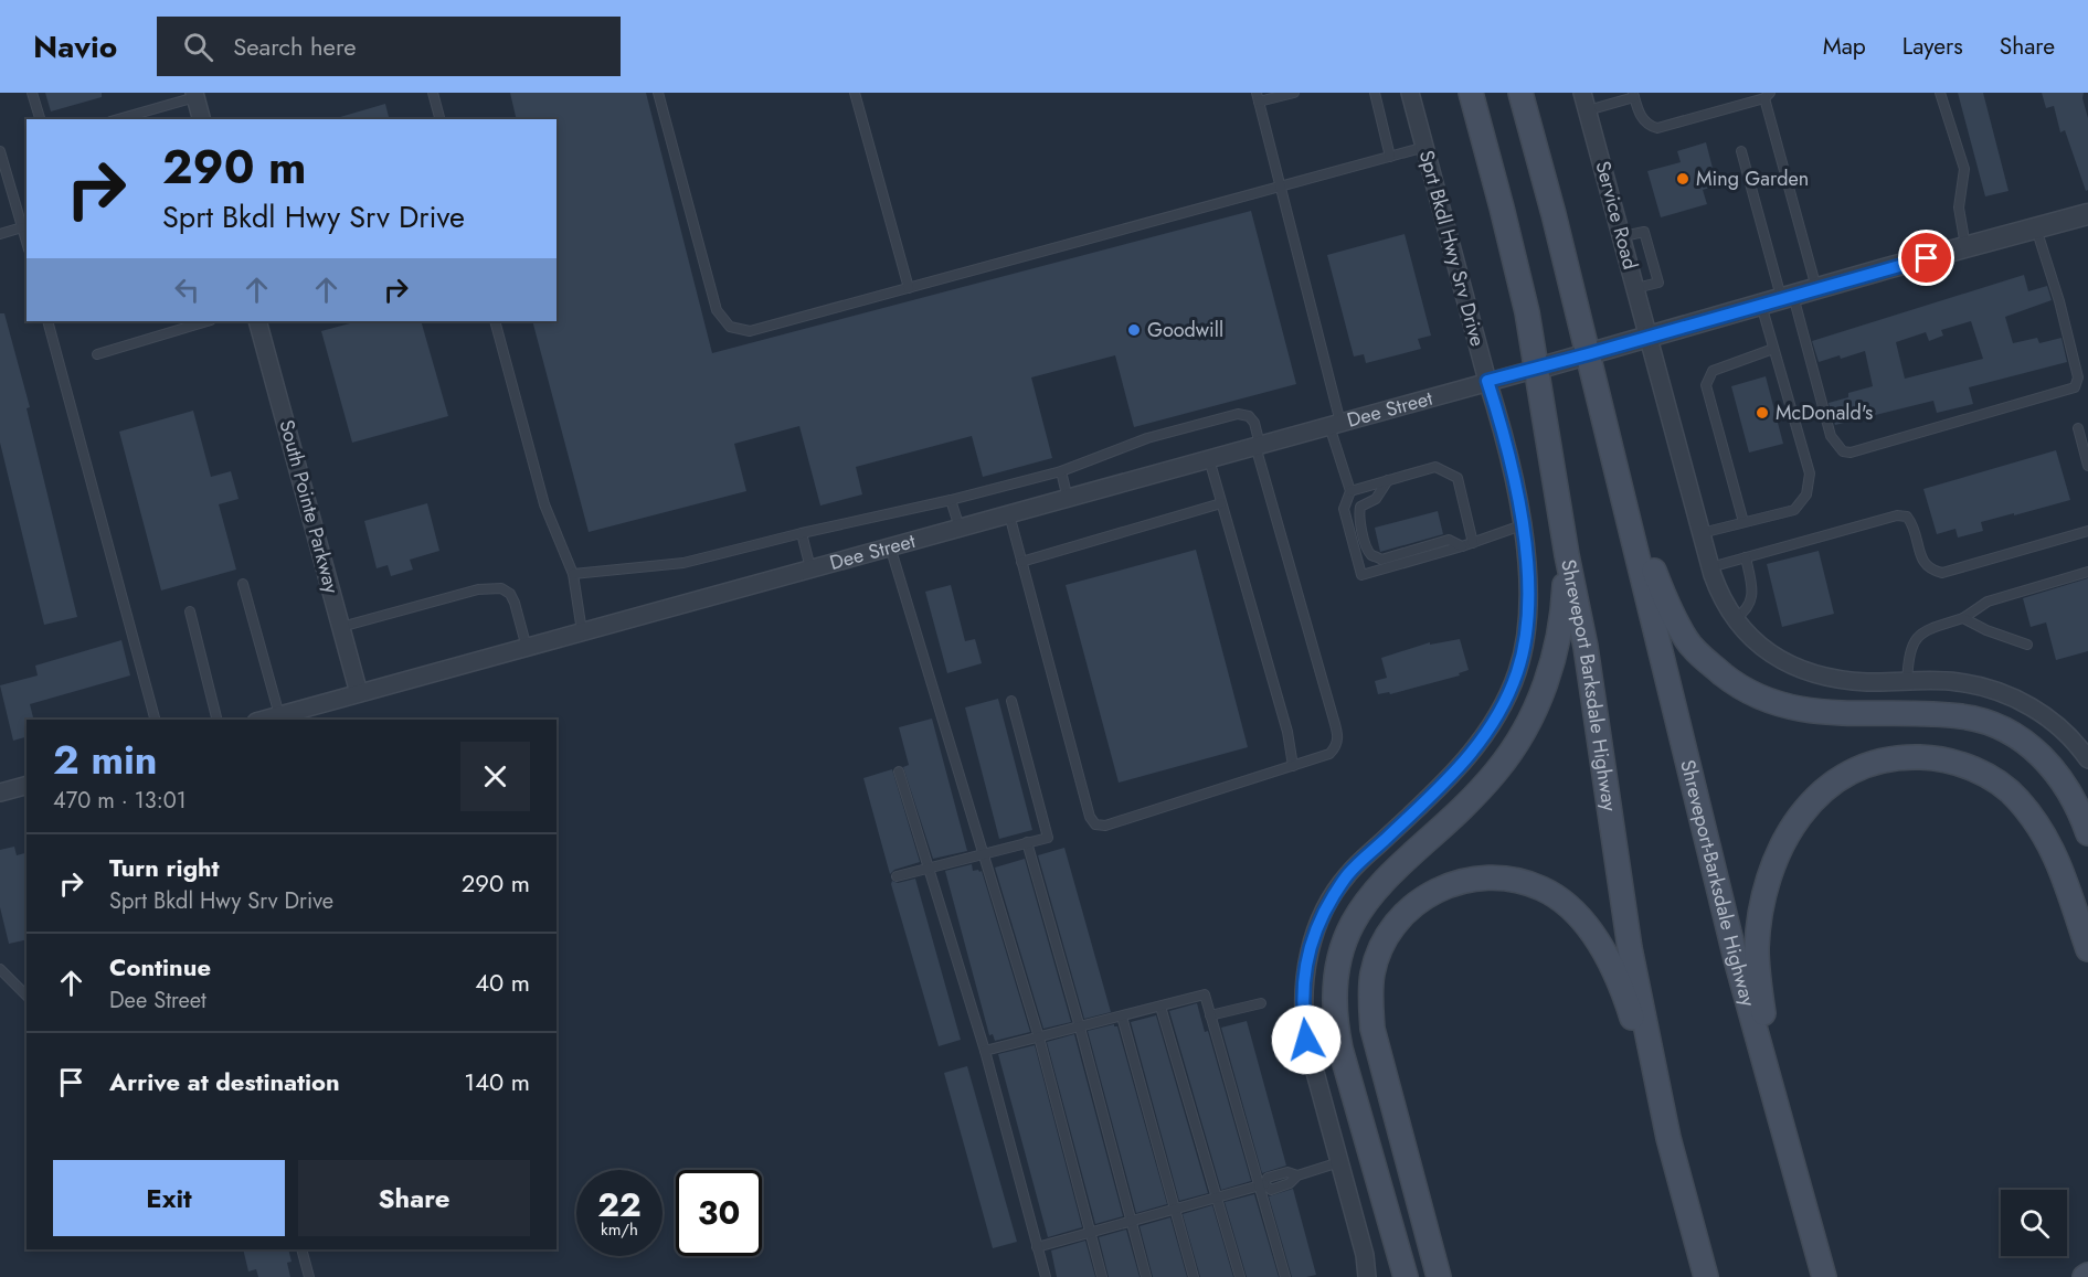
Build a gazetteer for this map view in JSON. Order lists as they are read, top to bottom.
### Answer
{
  "streets": {
    "main road": ["Shreveport Barksdale Highway", "Shreveport-Barksdale Highway"],
    "street": [
      "Service Road",
      "Sprt Bkdl Hwy Srv Drive",
      "Dee Street",
      "South Pointe Parkway"
    ]
  },
  "crossings": [
    ["Sprt Bkdl Hwy Srv Drive", "Dee Street"],
    ["Dee Street", "South Pointe Parkway"]
  ],
  "places": ["Ming Garden", "Goodwill", "McDonald's"],
  "page": {
    "header": "Navio",
    "search": "Search here",
    "nav": ["Map", "Layers", "Share"],
    "turn": ["290 m", "Sprt Bkdl Hwy Srv Drive"],
    "heading": ["2 min", "470 m · 13:01"],
    "list": [
      {
        "name": "Turn right",
        "note": "Sprt Bkdl Hwy Srv Drive",
        "value": "290 m"
      },
      {
        "name": "Continue",
        "note": "Dee Street",
        "value": "40 m"
      },
      {
        "name": "Arrive at destination",
        "value": "140 m"
      }
    ],
    "buttons": ["Exit", "Share"],
    "speed": "22 km/h",
    "limit": "30"
  }
}
